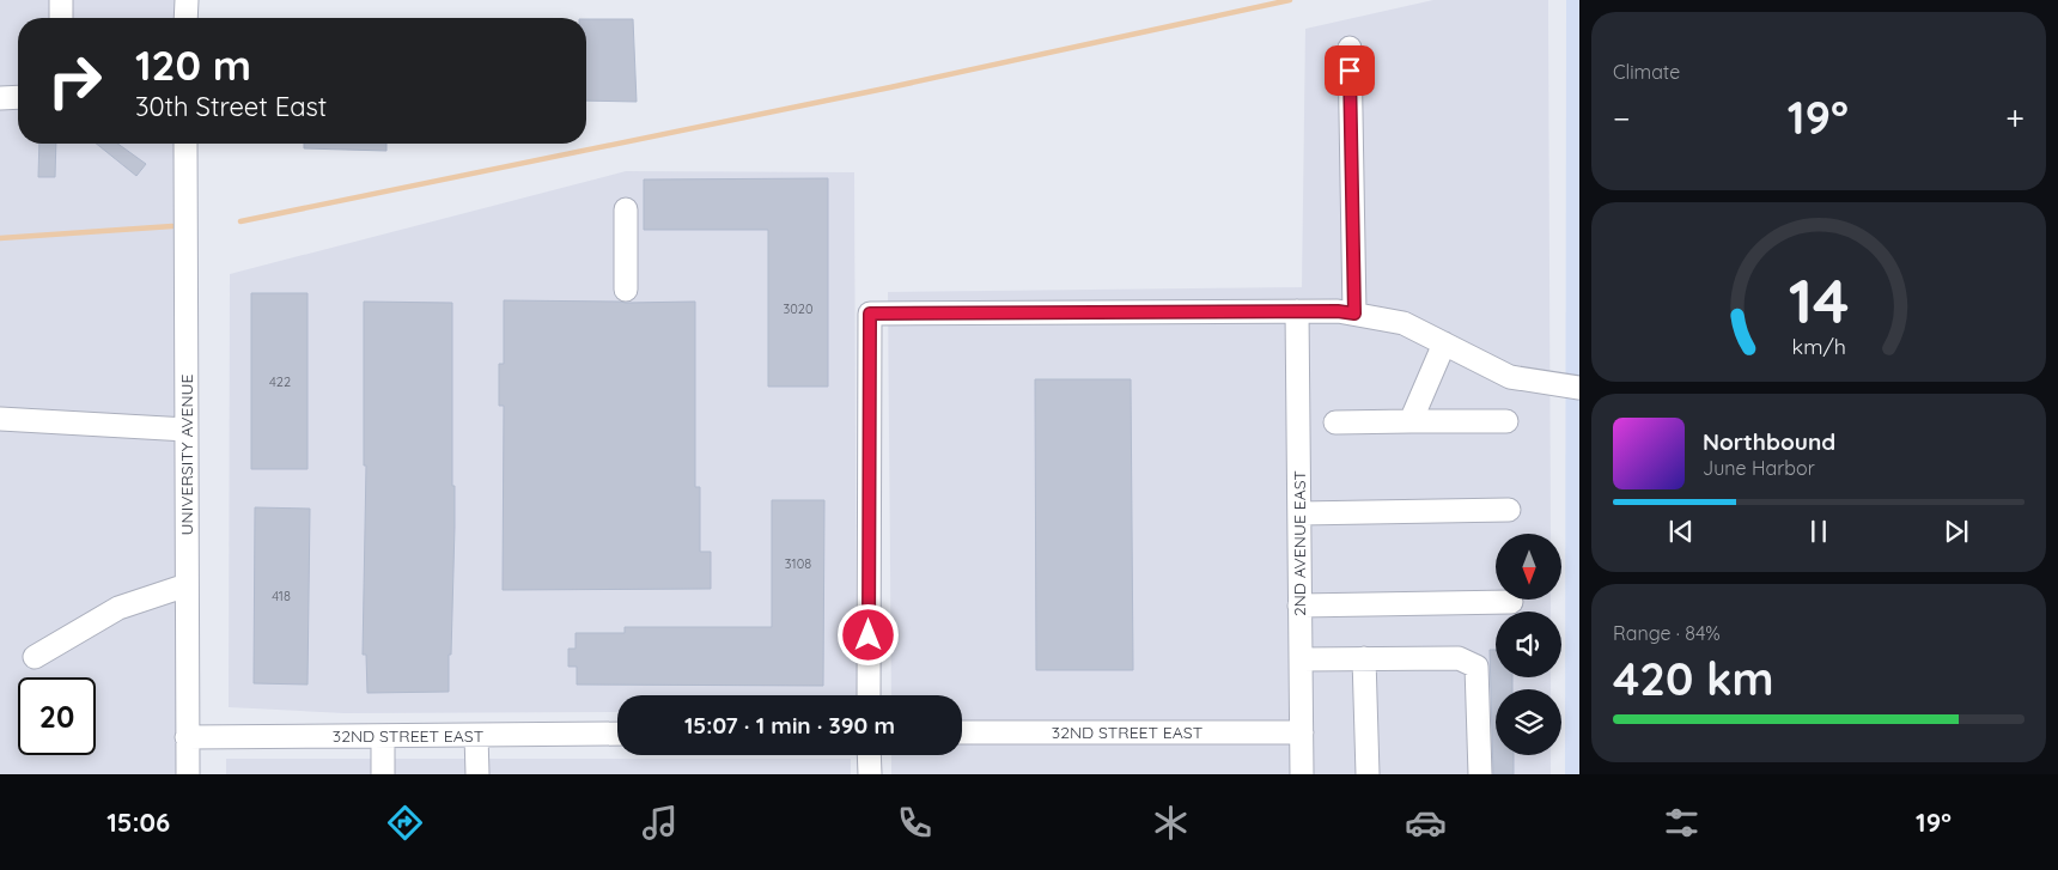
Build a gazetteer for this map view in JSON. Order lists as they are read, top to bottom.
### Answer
{
  "streets": {
    "street": ["UNIVERSITY AVENUE", "2ND AVENUE EAST", "32ND STREET EAST"]
  },
  "crossings": [
    ["UNIVERSITY AVENUE", "32ND STREET EAST"],
    ["2ND AVENUE EAST", "32ND STREET EAST"]
  ],
  "house_numbers": [
    "3020",
    "422",
    "3108",
    "418"
  ],
  "north": "bottom",
  "page": {
    "tile": [
      "Climate",
      ["Range · 84%", "420 km"]
    ],
    "turn": ["120 m", "30th Street East"],
    "heat": ["−", "19°", "+"],
    "song": ["Northbound", "June Harbor"],
    "limit": "20",
    "trip": "15:07 · 1 min · 390 m",
    "tabs": ["15:06", "19°"],
    "gauge": ["14", "km/h"]
  }
}
